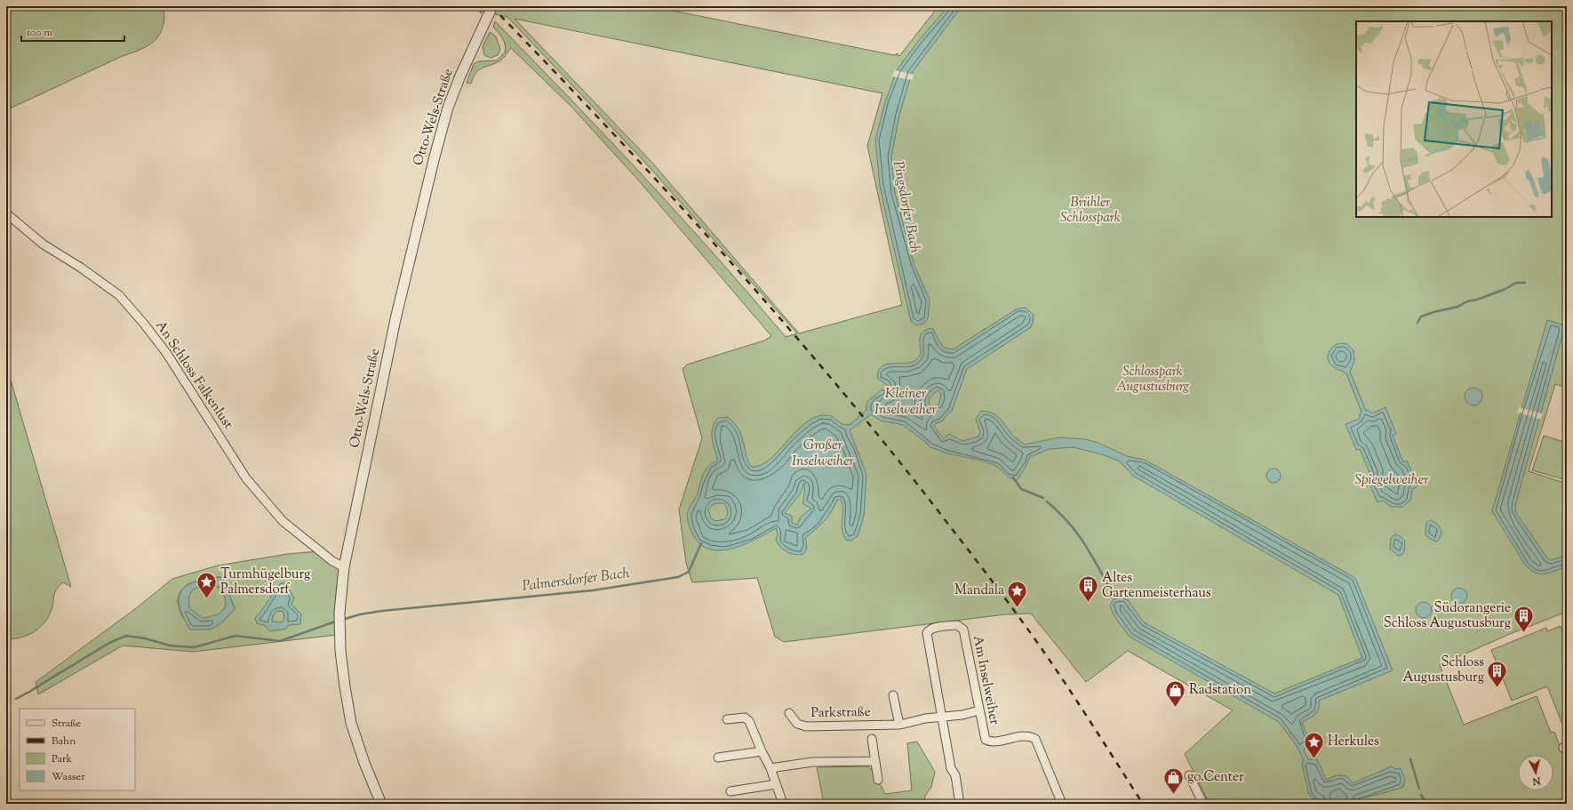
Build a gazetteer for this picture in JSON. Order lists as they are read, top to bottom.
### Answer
{
  "streets": {
    "street": [
      "Otto-Wels-Straße",
      "An Schloss Falkenlust",
      "Am Inselweiher",
      "Parkstraße"
    ]
  },
  "crossings": [
    ["Otto-Wels-Straße", "An Schloss Falkenlust"],
    ["Am Inselweiher", "Parkstraße"]
  ],
  "water": [
    "Pingsdorfer Bach",
    "Kleiner Inselweiher",
    "Großer Inselweiher",
    "Spiegelweiher",
    "Palmersdorfer Bach"
  ],
  "parks": ["Brühler Schlosspark", "Schlosspark Augustusburg"],
  "places": {
    "place": ["Turmhügelburg Palmersdorf", "Mandala", "Herkules"],
    "building": ["Altes Gartenmeisterhaus", "Südorangerie Schloss Augustusburg", "Schloss Augustusburg"],
    "shop": ["Radstation", "go.Center"]
  },
  "legend": [
    "Straße",
    "Bahn",
    "Park",
    "Wasser"
  ],
  "scale_bar": "100 m",
  "north": "bottom"
}
